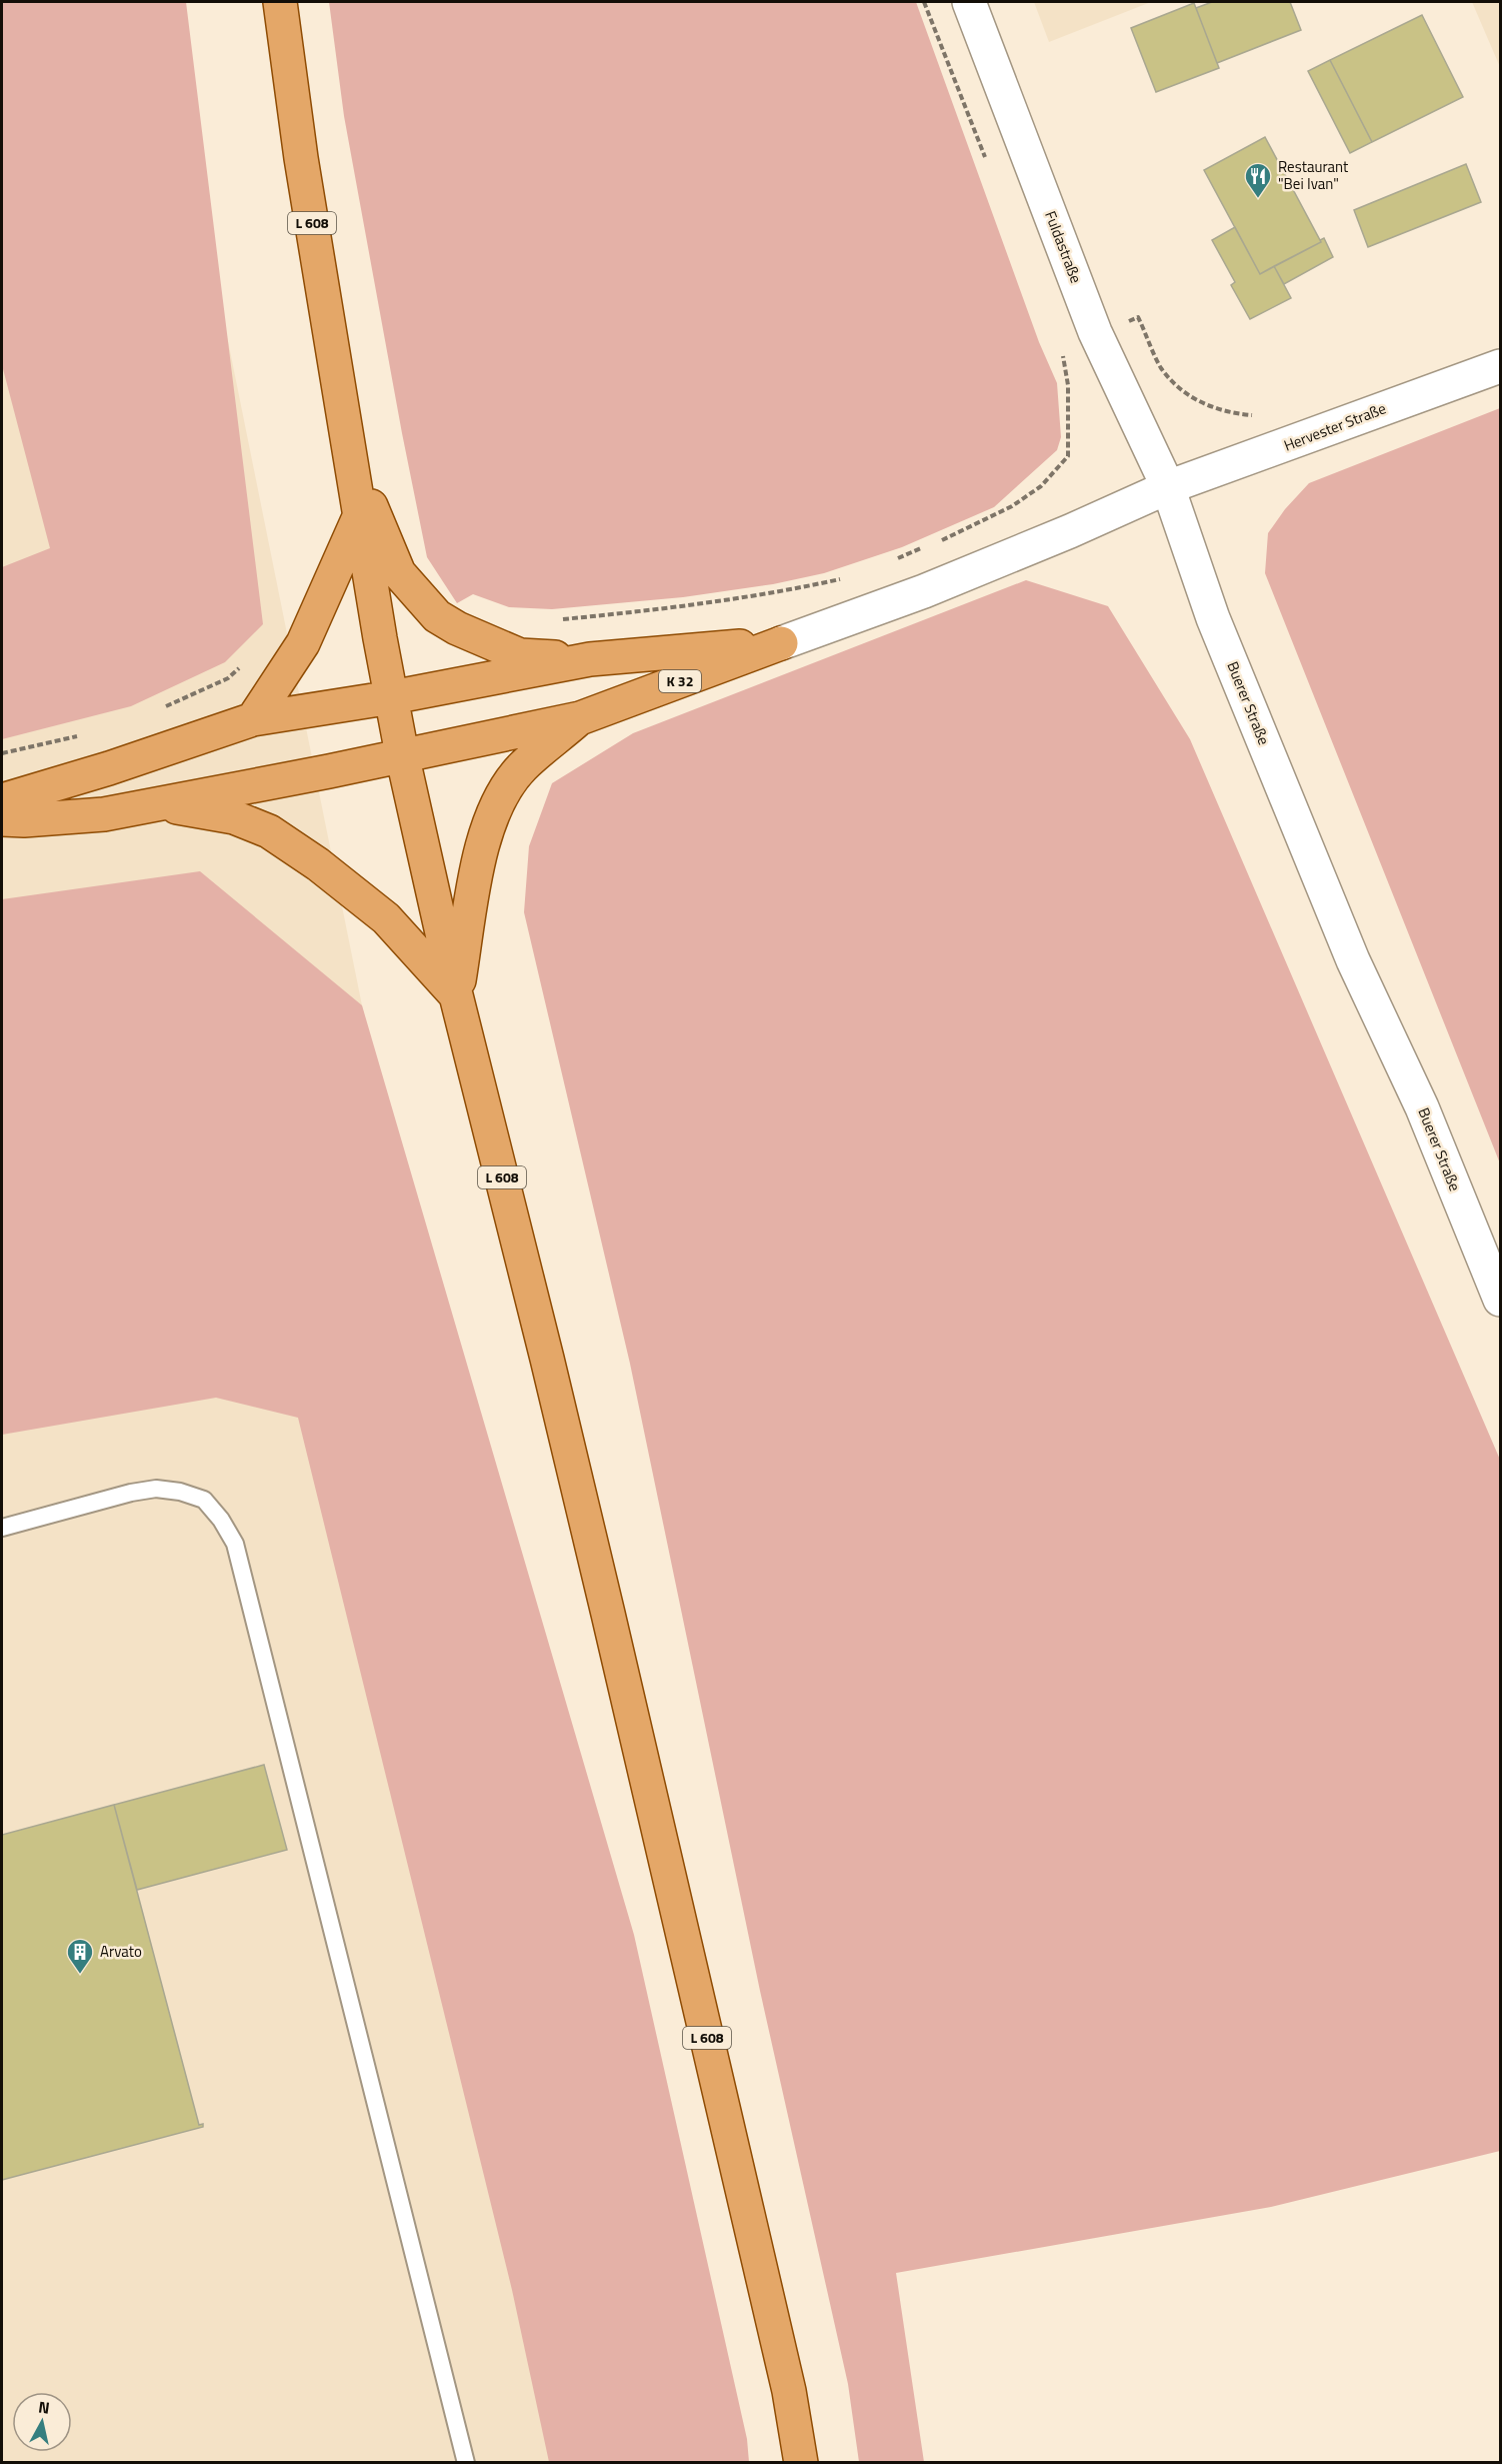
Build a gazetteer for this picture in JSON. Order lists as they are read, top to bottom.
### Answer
{
  "streets": {
    "main road": ["L 608", "K 32"],
    "street": ["Fuldastraße", "Hervester Straße", "Buerer Straße"]
  },
  "crossings": [
    ["L 608", "K 32"],
    ["Fuldastraße", "Hervester Straße"],
    ["Fuldastraße", "K 32"],
    ["Fuldastraße", "Buerer Straße"],
    ["Hervester Straße", "K 32"],
    ["Hervester Straße", "Buerer Straße"],
    ["K 32", "Buerer Straße"]
  ],
  "places": {
    "restaurant": ["Restaurant \"Bei Ivan\""],
    "building": ["Arvato"]
  },
  "north": "top"
}
